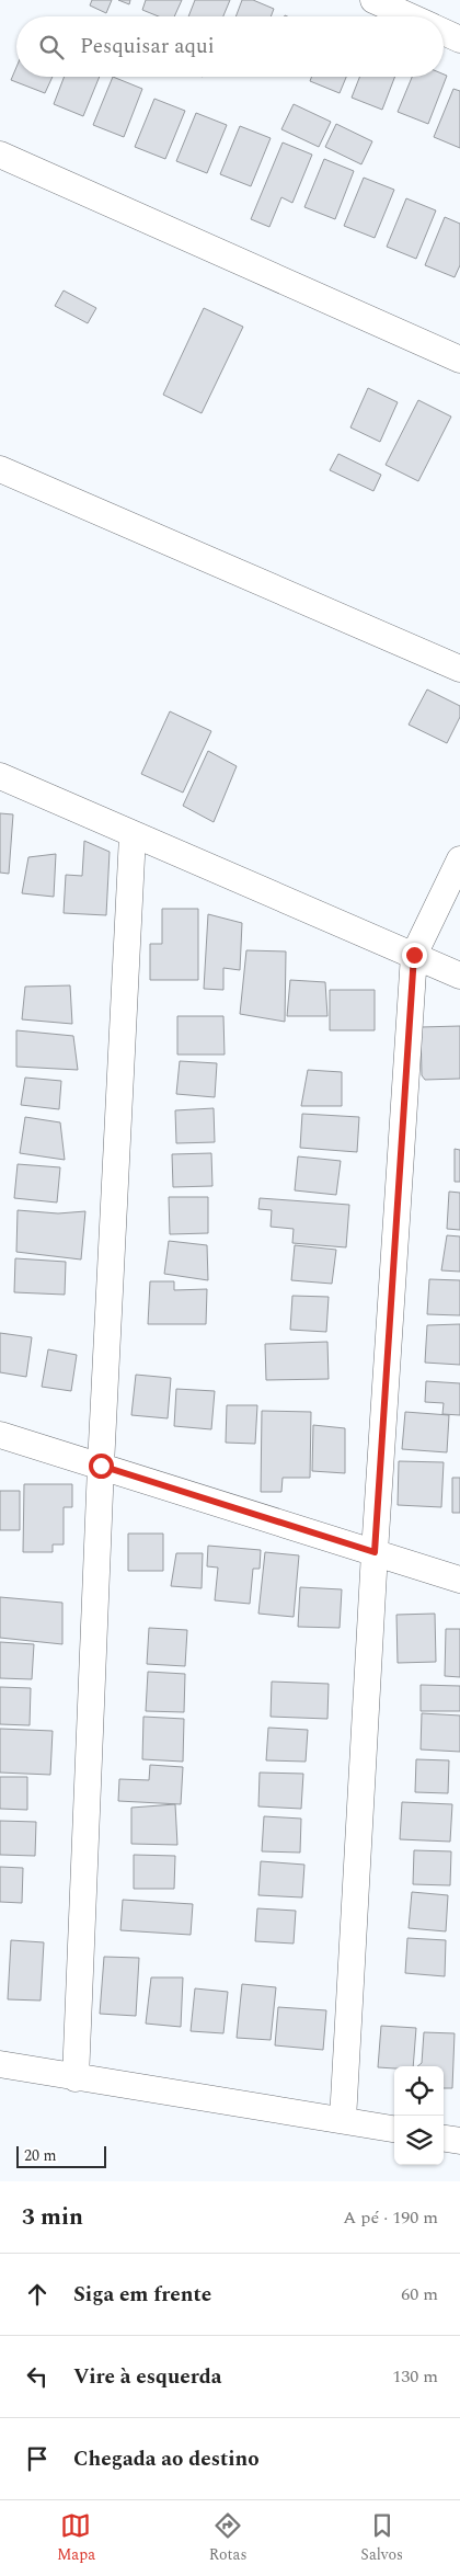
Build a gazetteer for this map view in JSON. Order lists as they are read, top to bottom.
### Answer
{
  "scale_bar": "20 m",
  "page": {
    "search": "Pesquisar aqui",
    "scale": "20 m",
    "heading": ["3 min", "A pé · 190 m"],
    "list": [
      ["Siga em frente", "60 m"],
      ["Vire à esquerda", "130 m"],
      "Chegada ao destino"
    ],
    "nav": ["Mapa", "Rotas", "Salvos"]
  }
}
